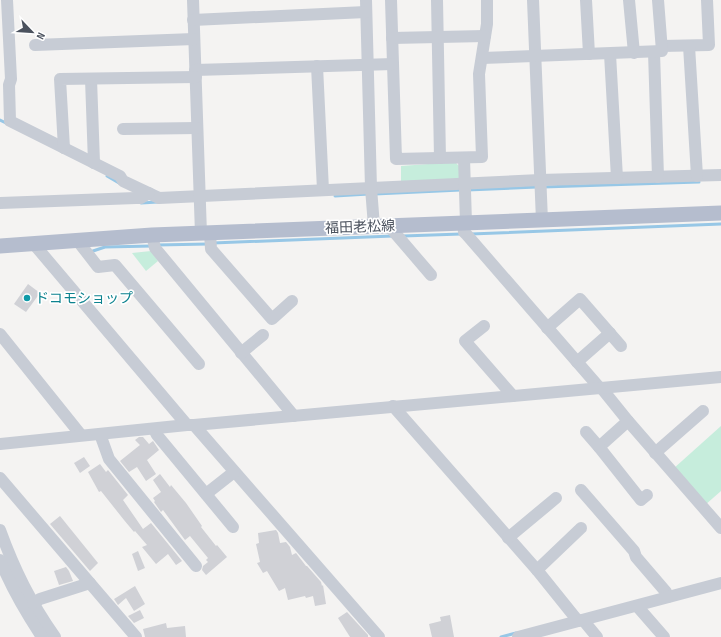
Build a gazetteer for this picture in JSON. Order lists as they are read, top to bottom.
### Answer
{
  "streets": {
    "main road": ["福田老松線"]
  },
  "places": ["ドコモショップ"],
  "north": "bottom right"
}
